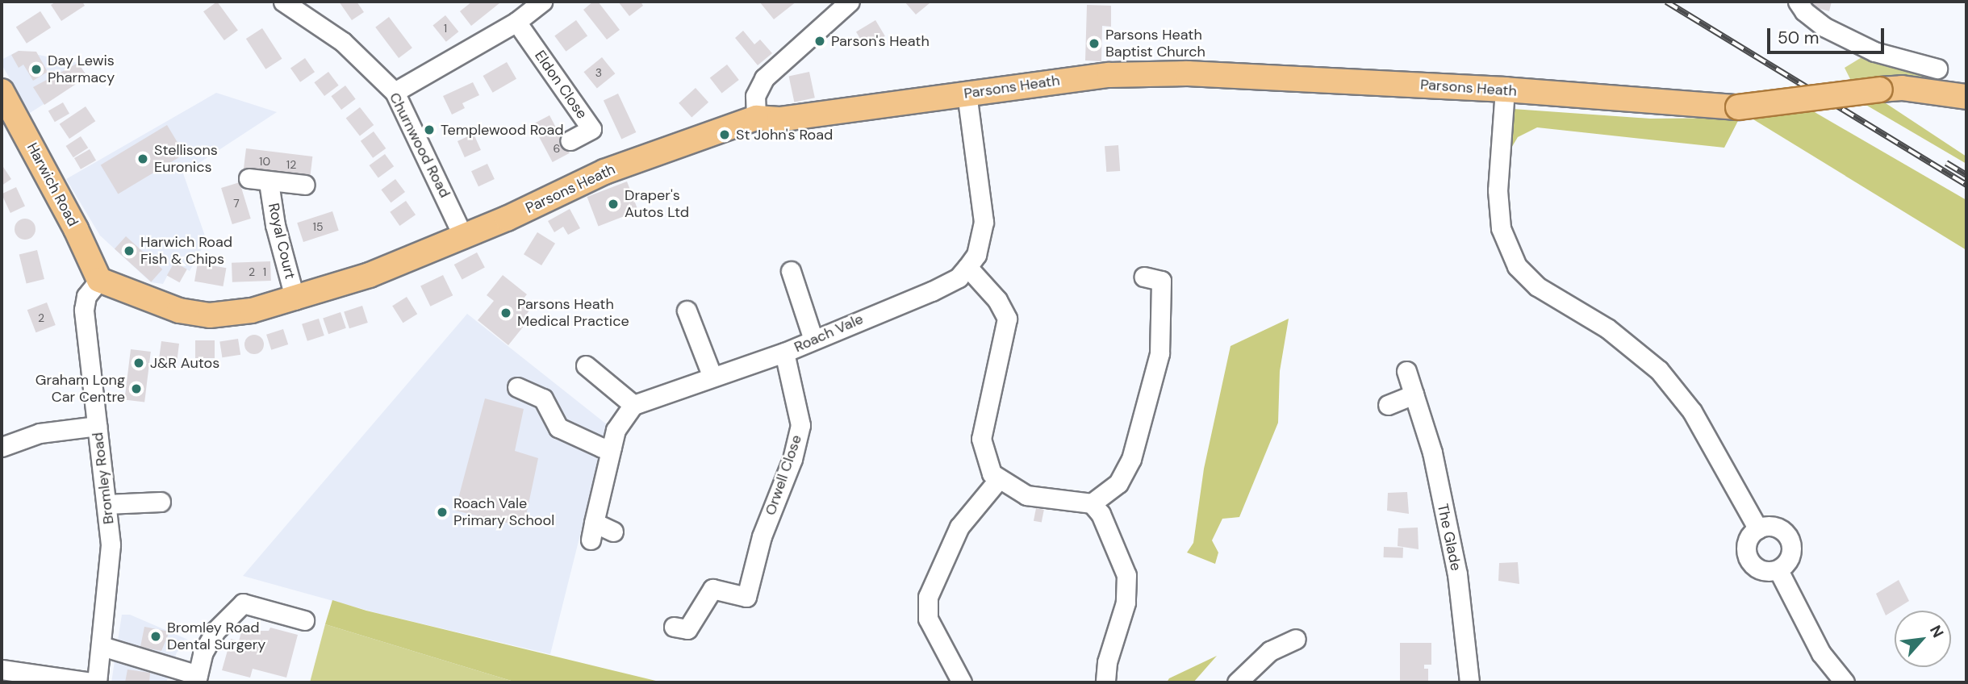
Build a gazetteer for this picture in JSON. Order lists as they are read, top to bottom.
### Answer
{
  "streets": {
    "main road": ["Parsons Heath", "Harwich Road"],
    "street": [
      "Eldon Close",
      "Churnwood Road",
      "Royal Court",
      "Roach Vale",
      "Orwell Close",
      "Bromley Road",
      "The Glade"
    ]
  },
  "crossings": [
    ["Parsons Heath", "Churnwood Road"],
    ["Parsons Heath", "Harwich Road"],
    ["Parsons Heath", "Royal Court"],
    ["Parsons Heath", "Roach Vale"],
    ["Parsons Heath", "Bromley Road"],
    ["Harwich Road", "Bromley Road"],
    ["Roach Vale", "Orwell Close"]
  ],
  "places": [
    "Parson's Heath",
    "Parsons Heath Baptist Church",
    "Day Lewis Pharmacy",
    "Templewood Road",
    "St John's Road",
    "Stellisons Euronics",
    "Draper's Autos Ltd",
    "Harwich Road Fish & Chips",
    "Parsons Heath Medical Practice",
    "J&R Autos",
    "Graham Long Car Centre",
    "Roach Vale Primary School",
    "Bromley Road Dental Surgery"
  ],
  "house_numbers": [
    "1",
    "3",
    "6",
    "10",
    "12",
    "7",
    "15",
    "2",
    "1",
    "2"
  ],
  "scale_bar": "50 m",
  "north": "top right"
}
